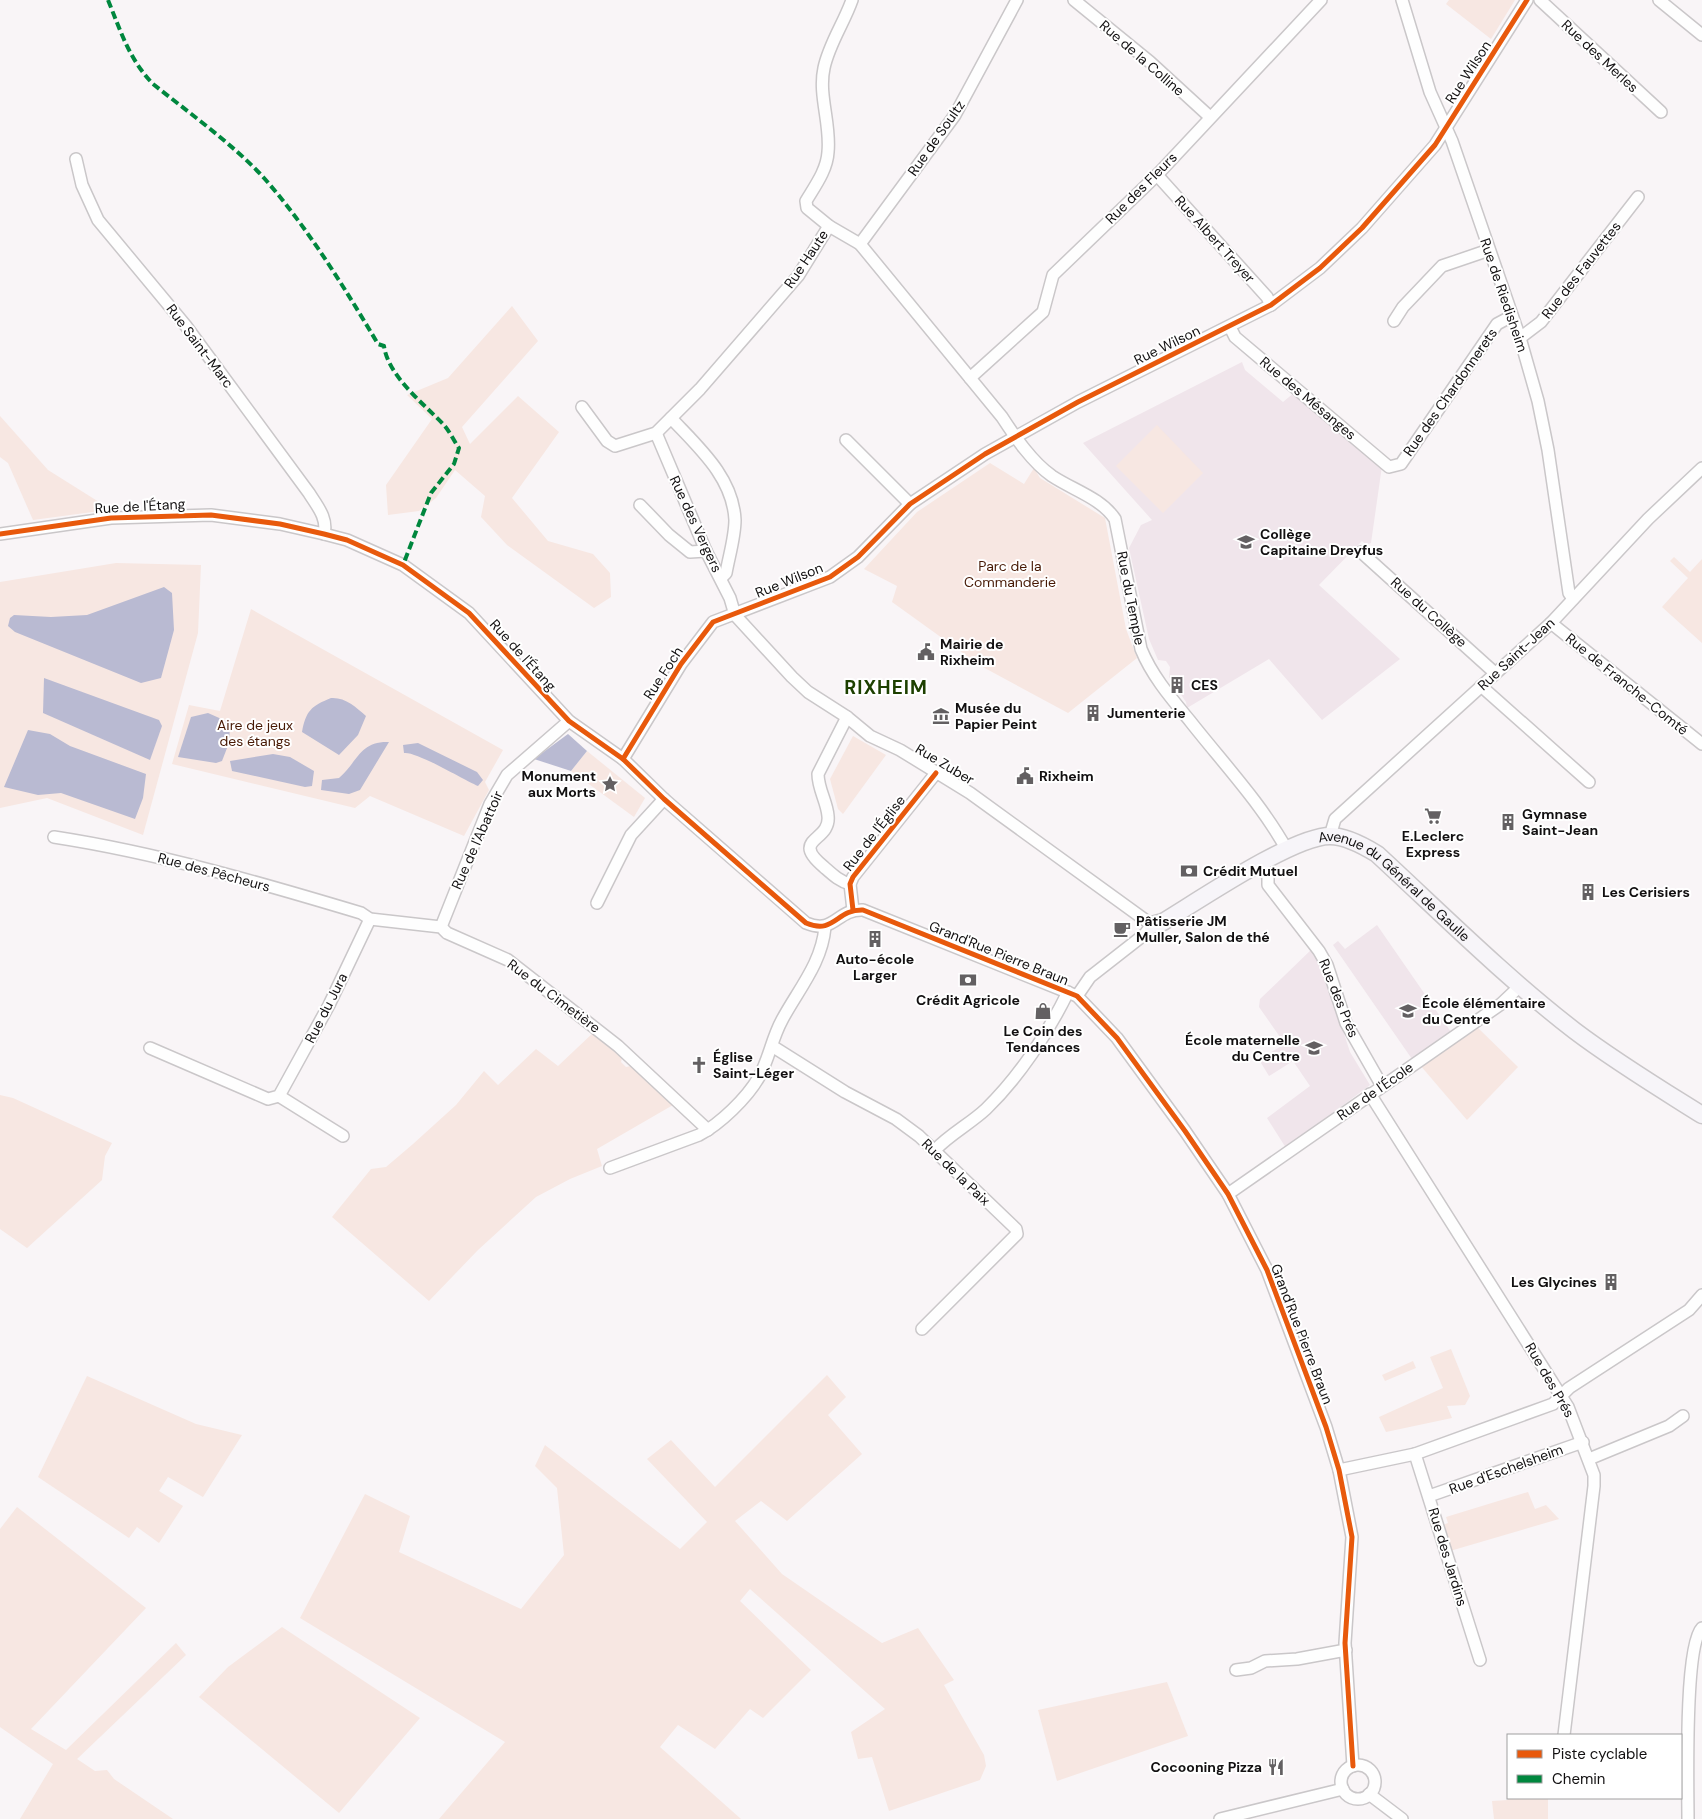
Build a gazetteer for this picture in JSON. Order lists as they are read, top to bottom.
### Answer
{
  "streets": {
    "main road": ["Avenue du Général de Gaulle"],
    "street": [
      "Rue des Merles",
      "Rue de la Colline",
      "Rue Wilson",
      "Rue de Soultz",
      "Rue des Fleurs",
      "Rue Albert Treyer",
      "Rue Haute",
      "Rue des Fauvettes",
      "Rue de Riedisheim",
      "Rue Saint-Marc",
      "Rue des Chardonnerets",
      "Rue des Mésanges",
      "Rue de l'Étang",
      "Rue des Vergers",
      "Rue du Temple",
      "Rue du Collège",
      "Rue Saint-Jean",
      "Rue Foch",
      "Rue de Franche-Comté",
      "Rue Zuber",
      "Rue de l'Église",
      "Rue de l'Abattoir",
      "Rue des Pêcheurs",
      "Grand'Rue Pierre Braun",
      "Rue du Cimetière",
      "Rue des Prés",
      "Rue du Jura",
      "Rue de l'École",
      "Rue de la Paix",
      "Rue d'Eschelsheim",
      "Rue des Jardins"
    ]
  },
  "crossings": [
    ["Rue de la Colline", "Rue des Fleurs"],
    ["Rue Wilson", "Rue Albert Treyer"],
    ["Rue Wilson", "Rue Haute"],
    ["Rue Wilson", "Rue de Riedisheim"],
    ["Rue Wilson", "Rue des Mésanges"],
    ["Rue Wilson", "Rue des Vergers"],
    ["Rue Wilson", "Rue du Temple"],
    ["Rue Wilson", "Rue Foch"],
    ["Rue Wilson", "Rue Zuber"],
    ["Rue de Soultz", "Rue Haute"],
    ["Rue des Fleurs", "Rue Albert Treyer"],
    ["Rue des Fleurs", "Rue Haute"],
    ["Rue Haute", "Rue des Vergers"],
    ["Rue Haute", "Rue du Temple"],
    ["Rue des Fauvettes", "Rue de Riedisheim"],
    ["Rue de Riedisheim", "Rue des Chardonnerets"],
    ["Rue de Riedisheim", "Rue Saint-Jean"],
    ["Rue Saint-Marc", "Rue de l'Étang"],
    ["Rue des Chardonnerets", "Rue des Mésanges"],
    ["Rue de l'Étang", "Rue Foch"],
    ["Rue de l'Étang", "Rue de l'Abattoir"],
    ["Rue des Vergers", "Rue Foch"],
    ["Rue des Vergers", "Rue Zuber"],
    ["Rue du Temple", "Avenue du Général de Gaulle"],
    ["Rue du Collège", "Rue Saint-Jean"],
    ["Rue Saint-Jean", "Rue de Franche-Comté"],
    ["Rue Saint-Jean", "Avenue du Général de Gaulle"],
    ["Rue Foch", "Rue Zuber"],
    ["Rue Zuber", "Rue de l'Église"],
    ["Rue Zuber", "Avenue du Général de Gaulle"],
    ["Rue de l'Église", "Grand'Rue Pierre Braun"],
    ["Rue de l'Abattoir", "Rue du Cimetière"],
    ["Rue des Pêcheurs", "Rue du Cimetière"],
    ["Rue des Pêcheurs", "Rue du Jura"],
    ["Avenue du Général de Gaulle", "Grand'Rue Pierre Braun"],
    ["Avenue du Général de Gaulle", "Rue des Prés"],
    ["Avenue du Général de Gaulle", "Rue de l'École"],
    ["Avenue du Général de Gaulle", "Rue de la Paix"],
    ["Grand'Rue Pierre Braun", "Rue de l'École"],
    ["Rue du Cimetière", "Rue du Jura"],
    ["Rue des Prés", "Rue de l'École"],
    ["Rue des Prés", "Rue d'Eschelsheim"],
    ["Rue d'Eschelsheim", "Rue des Jardins"]
  ],
  "districts": ["RIXHEIM"],
  "parks": ["Parc de la Commanderie", "Aire de jeux des étangs"],
  "places": {
    "school or university": ["Collège Capitaine Dreyfus", "École élémentaire du Centre", "École maternelle du Centre"],
    "public building": ["Mairie de Rixheim", "Rixheim"],
    "building": [
      "CES",
      "Jumenterie",
      "Gymnase Saint-Jean",
      "Les Cerisiers",
      "Auto-école Larger",
      "Les Glycines"
    ],
    "museum": ["Musée du Papier Peint"],
    "place": ["Monument aux Morts"],
    "supermarket": ["E.Leclerc Express"],
    "bank": ["Crédit Mutuel", "Crédit Agricole"],
    "cafe": ["Pâtisserie JM Muller, Salon de thé"],
    "shop": ["Le Coin des Tendances"],
    "church": ["Église Saint-Léger"],
    "restaurant": ["Cocooning Pizza"]
  },
  "legend": ["Piste cyclable", "Chemin"]
}
